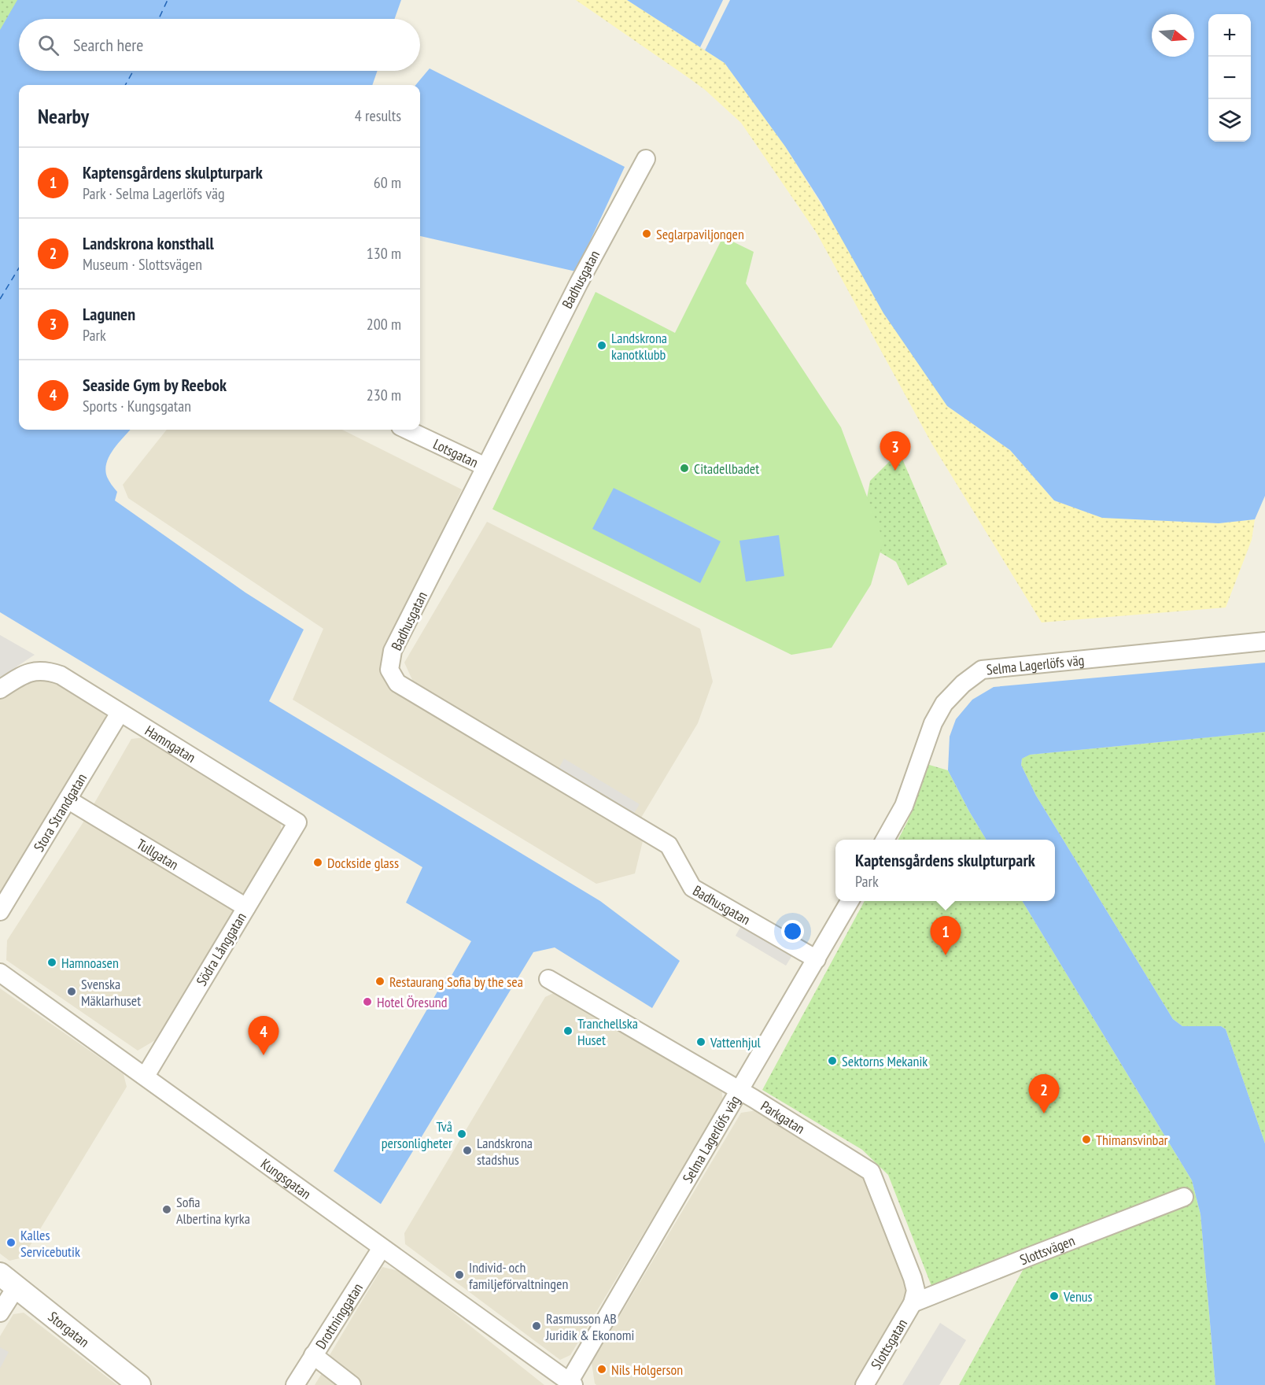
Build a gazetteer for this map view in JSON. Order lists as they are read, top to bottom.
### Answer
{
  "streets": {
    "street": [
      "Badhusgatan",
      "Lotsgatan",
      "Selma Lagerlöfs väg",
      "Hamngatan",
      "Stora Strandgatan",
      "Tullgatan",
      "Södra Långgatan",
      "Parkgatan",
      "Kungsgatan",
      "Slottsvägen",
      "Drottninggatan",
      "Storgatan",
      "Slottsgatan"
    ]
  },
  "crossings": [
    ["Badhusgatan", "Lotsgatan"],
    ["Badhusgatan", "Selma Lagerlöfs väg"],
    ["Selma Lagerlöfs väg", "Parkgatan"],
    ["Selma Lagerlöfs väg", "Kungsgatan"],
    ["Hamngatan", "Stora Strandgatan"],
    ["Hamngatan", "Södra Långgatan"],
    ["Stora Strandgatan", "Tullgatan"],
    ["Tullgatan", "Södra Långgatan"],
    ["Södra Långgatan", "Kungsgatan"],
    ["Parkgatan", "Slottsvägen"],
    ["Parkgatan", "Slottsgatan"],
    ["Kungsgatan", "Drottninggatan"],
    ["Slottsvägen", "Slottsgatan"]
  ],
  "places": [
    "Seglarpaviljongen",
    "Landskrona kanotklubb",
    "Citadellbadet",
    "Dockside glass",
    "Hamnoasen",
    "Restaurang Sofia by the sea",
    "Svenska Mäklarhuset",
    "Hotel Öresund",
    "Tranchellska Huset",
    "Vattenhjul",
    "Sektorns Mekanik",
    "Två personligheter",
    "Thimansvinbar",
    "Landskrona stadshus",
    "Sofia Albertina kyrka",
    "Kalles Servicebutik",
    "Individ- och familjeförvaltningen",
    "Venus",
    "Rasmusson AB Juridik & Ekonomi",
    "Nils Holgerson"
  ],
  "north": "right",
  "page": {
    "map_buttons": ["+", "−"],
    "search": "Search here",
    "heading": ["Nearby", "4 results"],
    "list": [
      {
        "mark": "1",
        "name": "Kaptensgårdens skulpturpark",
        "note": "Park · Selma Lagerlöfs väg",
        "value": "60 m"
      },
      {
        "mark": "2",
        "name": "Landskrona konsthall",
        "note": "Museum · Slottsvägen",
        "value": "130 m"
      },
      {
        "mark": "3",
        "name": "Lagunen",
        "note": "Park",
        "value": "200 m"
      },
      {
        "mark": "4",
        "name": "Seaside Gym by Reebok",
        "note": "Sports · Kungsgatan",
        "value": "230 m"
      }
    ],
    "pins": [
      "3",
      "1",
      "4",
      "2"
    ],
    "popup": ["Kaptensgårdens skulpturpark", "Park"]
  }
}
